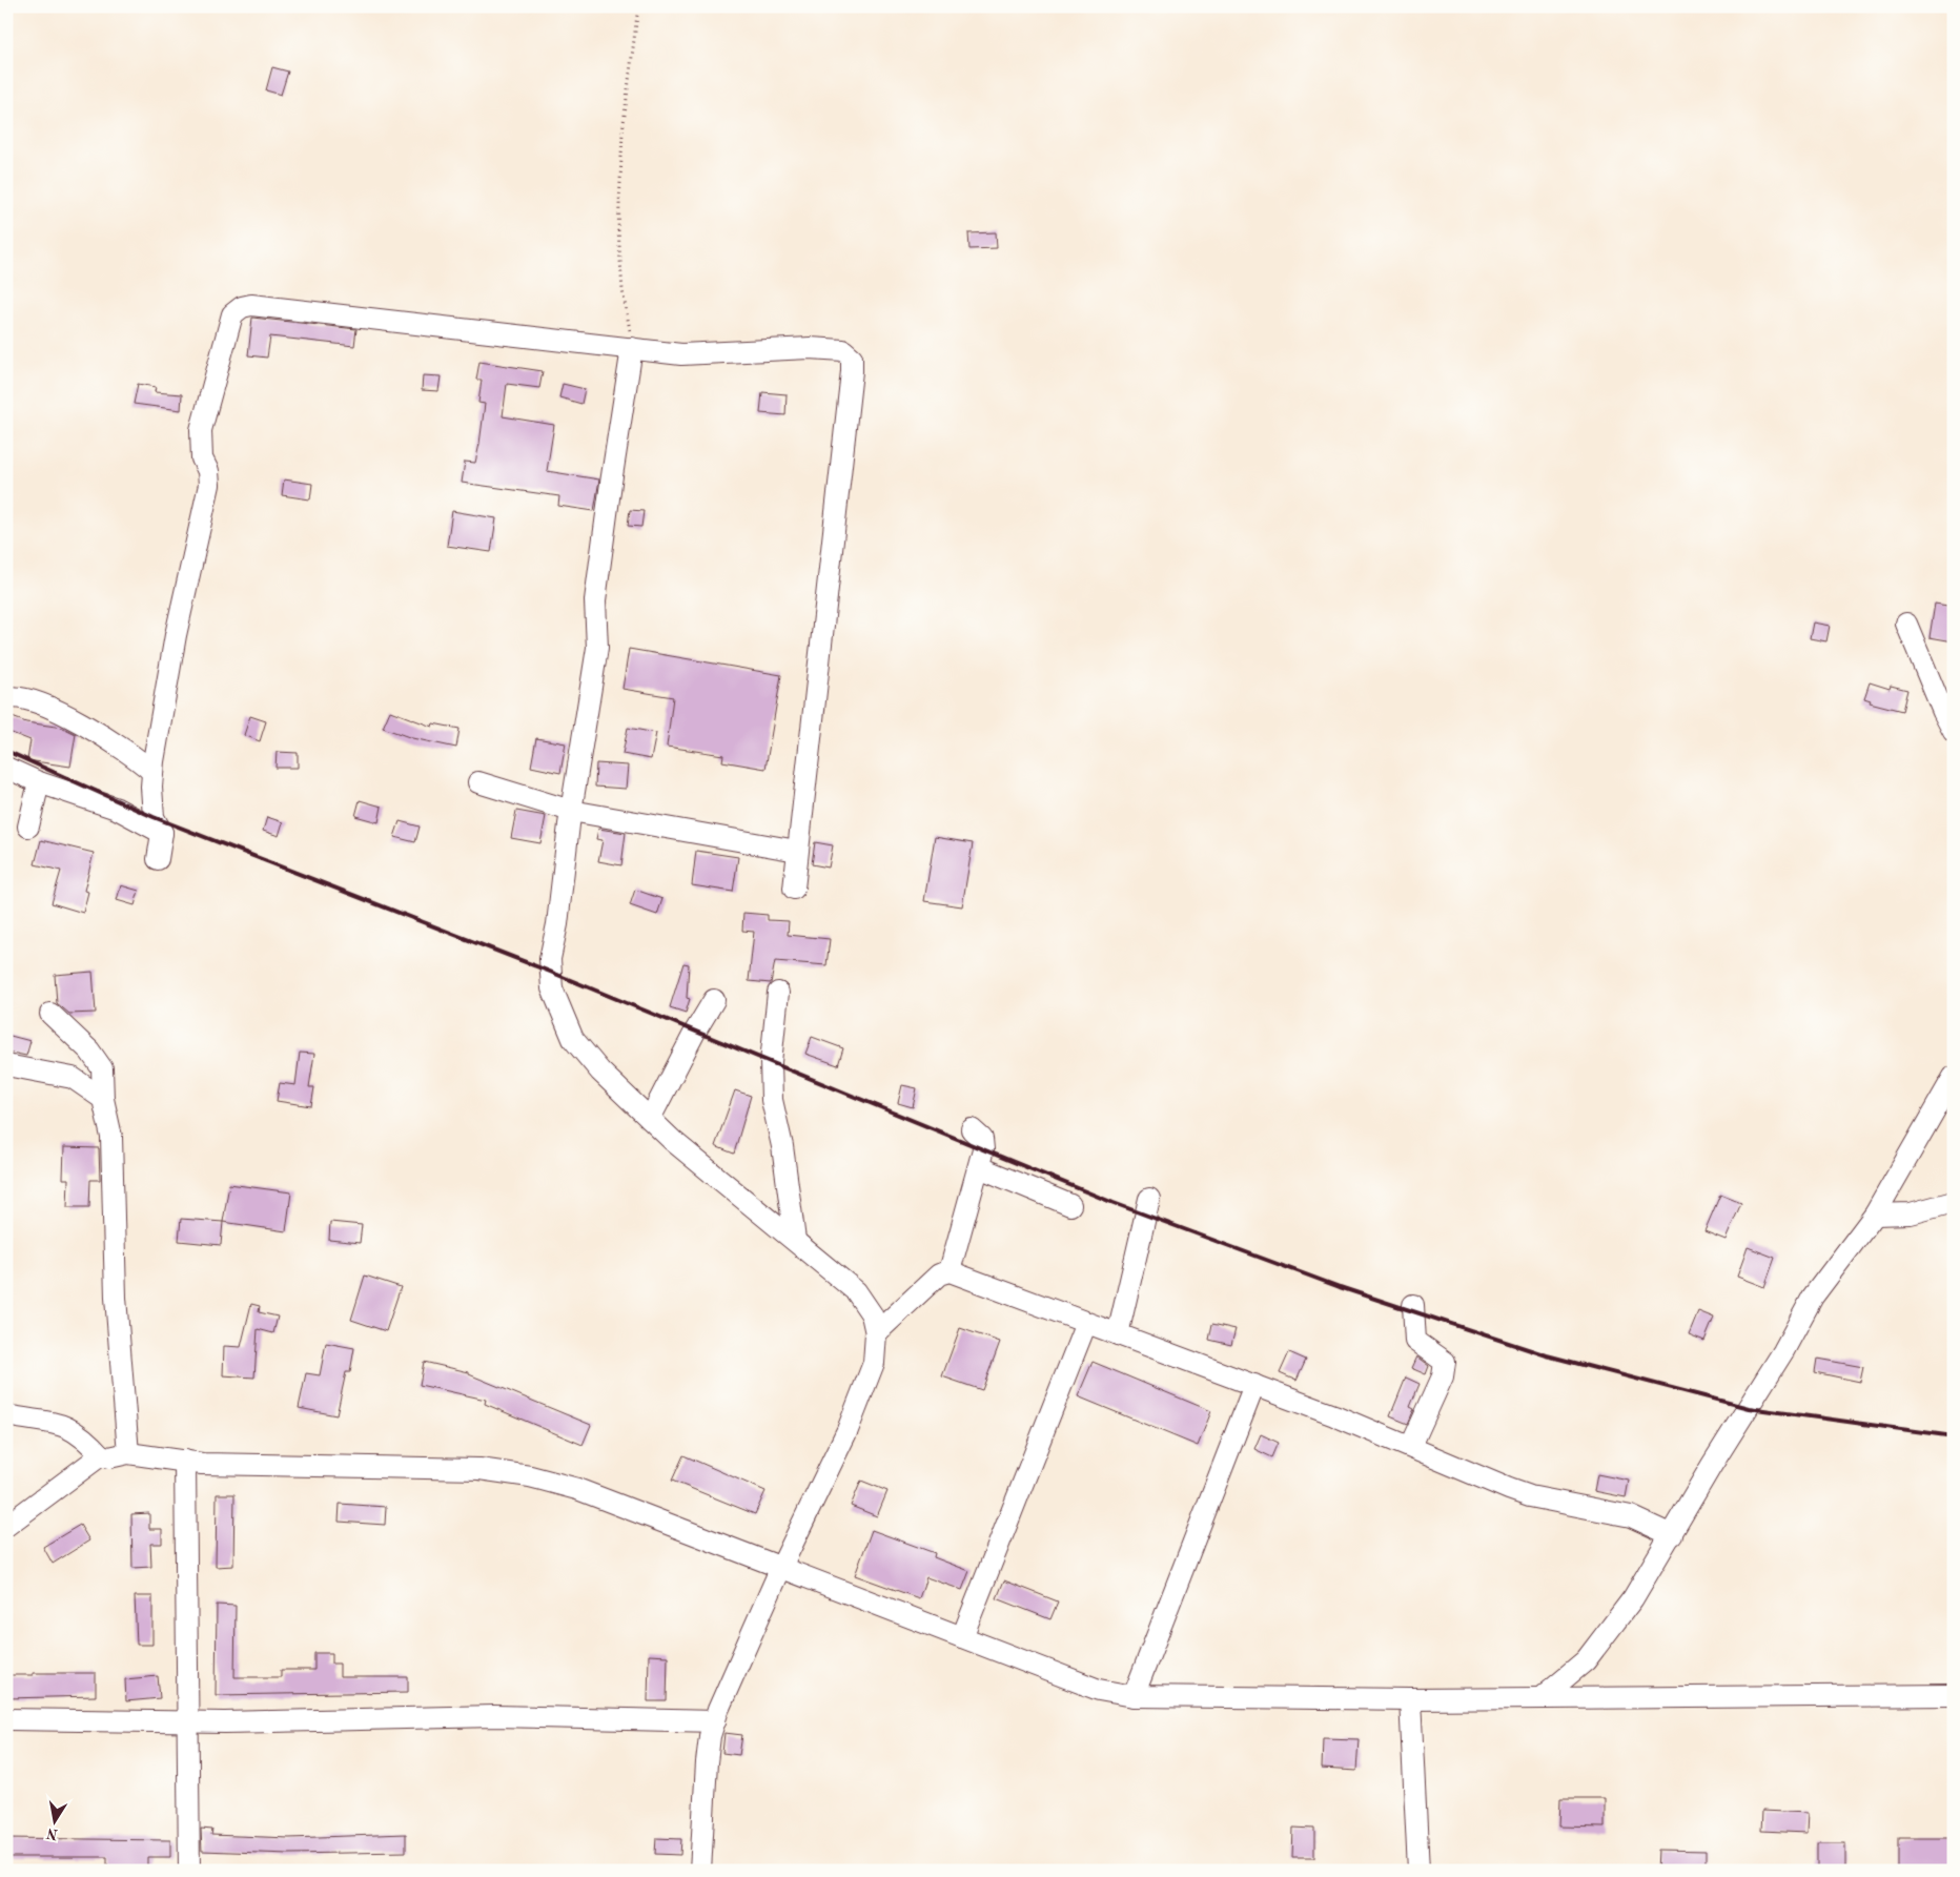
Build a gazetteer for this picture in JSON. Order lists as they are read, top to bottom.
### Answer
{
  "north": "bottom"
}
